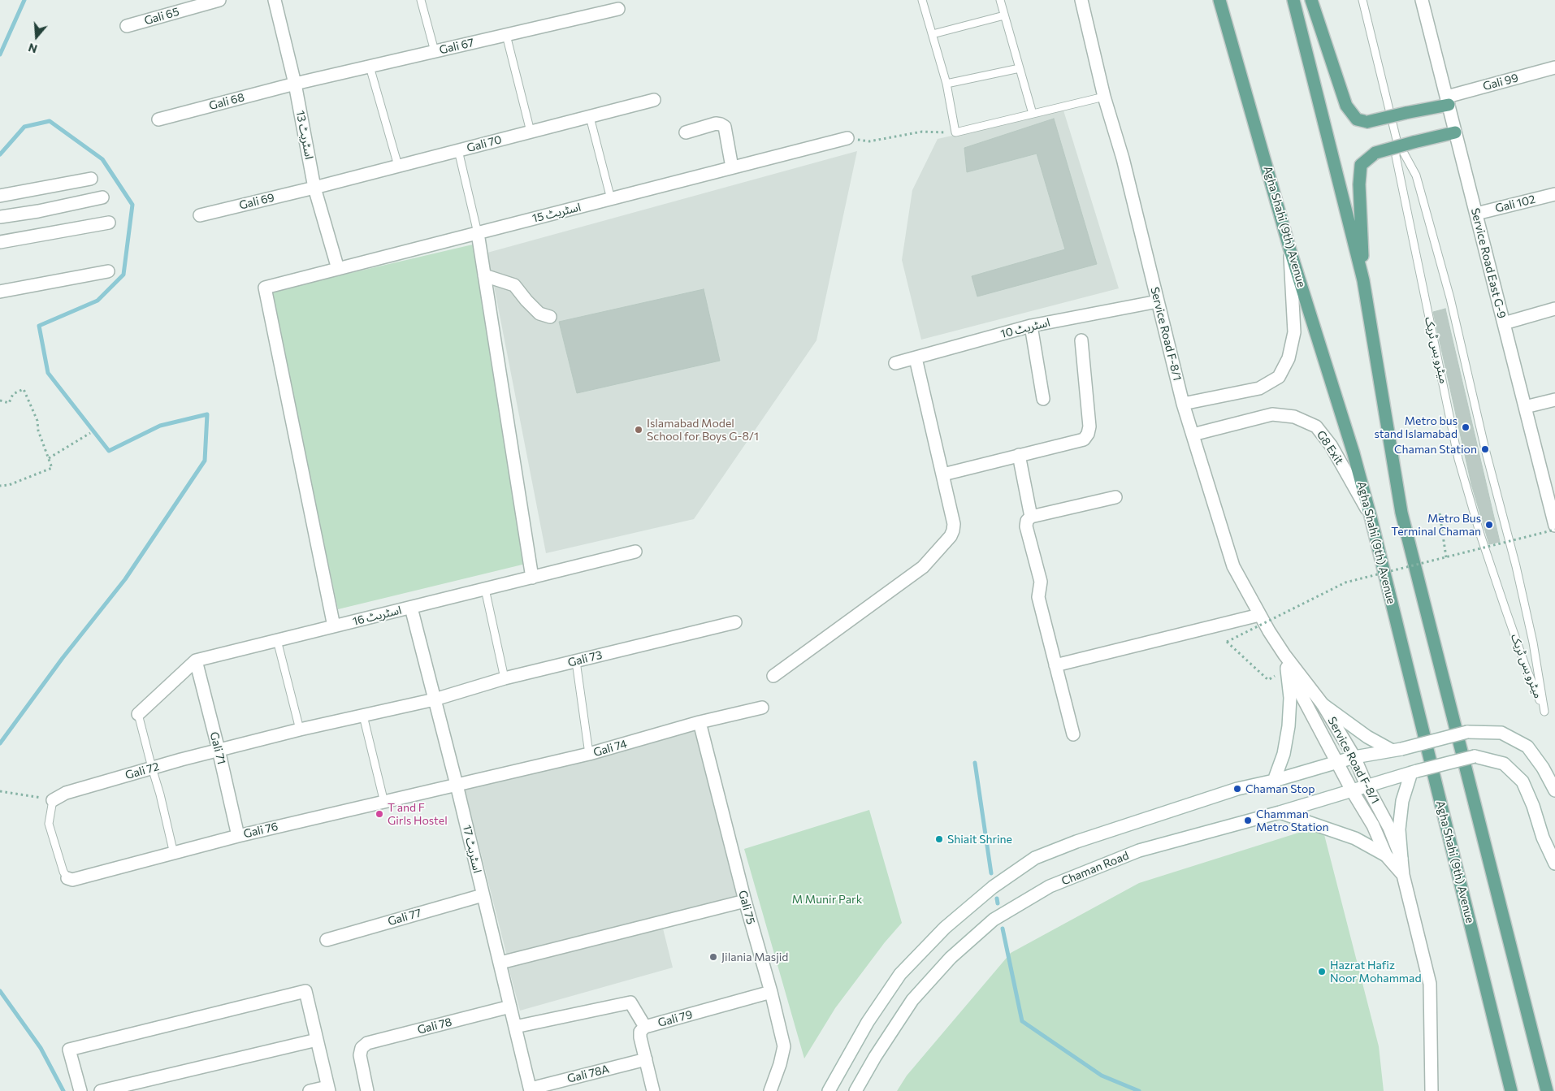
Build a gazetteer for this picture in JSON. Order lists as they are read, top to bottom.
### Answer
{
  "streets": {
    "main road": ["Agha Shahi (9th) Avenue"],
    "street": [
      "Gali 65",
      "Gali 67",
      "Gali 99",
      "Gali 68",
      "اسٹریٹ 13",
      "Gali 70",
      "Gali 69",
      "Gali 102",
      "اسٹریٹ 15",
      "Service Road East G-9",
      "اسٹریٹ 10",
      "Service Road F-8/1",
      "G8 Exit",
      "اسٹریٹ 16",
      "Gali 73",
      "Gali 71",
      "Gali 74",
      "Gali 72",
      "Gali 76",
      "اسٹریٹ 17",
      "Chaman Road",
      "Gali 75",
      "Gali 77",
      "Gali 79",
      "Gali 78",
      "Gali 78A"
    ],
    "lane": ["میٹرو بس ٹریک"]
  },
  "crossings": [
    ["Gali 67", "Gali 68"],
    ["Gali 67", "اسٹریٹ 13"],
    ["Gali 99", "Service Road East G-9"],
    ["Gali 68", "اسٹریٹ 13"],
    ["اسٹریٹ 13", "Gali 70"],
    ["اسٹریٹ 13", "Gali 69"],
    ["اسٹریٹ 13", "اسٹریٹ 15"],
    ["Gali 70", "Gali 69"],
    ["Gali 102", "Service Road East G-9"],
    ["اسٹریٹ 15", "اسٹریٹ 16"],
    ["Agha Shahi (9th) Avenue", "G8 Exit"],
    ["اسٹریٹ 10", "Service Road F-8/1"],
    ["Service Road F-8/1", "G8 Exit"],
    ["Service Road F-8/1", "Chaman Road"],
    ["اسٹریٹ 16", "Gali 71"],
    ["اسٹریٹ 16", "اسٹریٹ 17"],
    ["Gali 73", "اسٹریٹ 17"],
    ["Gali 71", "Gali 72"],
    ["Gali 71", "Gali 76"],
    ["Gali 74", "Gali 76"],
    ["Gali 74", "اسٹریٹ 17"],
    ["Gali 74", "Gali 75"],
    ["Gali 76", "اسٹریٹ 17"],
    ["اسٹریٹ 17", "Gali 77"],
    ["اسٹریٹ 17", "Gali 78"],
    ["اسٹریٹ 17", "Gali 78A"],
    ["Gali 75", "Gali 79"],
    ["Gali 79", "Gali 78A"]
  ],
  "parks": ["M Munir Park"],
  "places": [
    "Metro bus stand Islamabad",
    "Islamabad Model School for Boys G-8/1",
    "Chaman Station",
    "Metro Bus Terminal Chaman",
    "Chaman Stop",
    "T and F Girls Hostel",
    "Chamman Metro Station",
    "Shiait Shrine",
    "Jilania Masjid",
    "Hazrat Hafiz Noor Mohammad"
  ],
  "north": "bottom"
}
